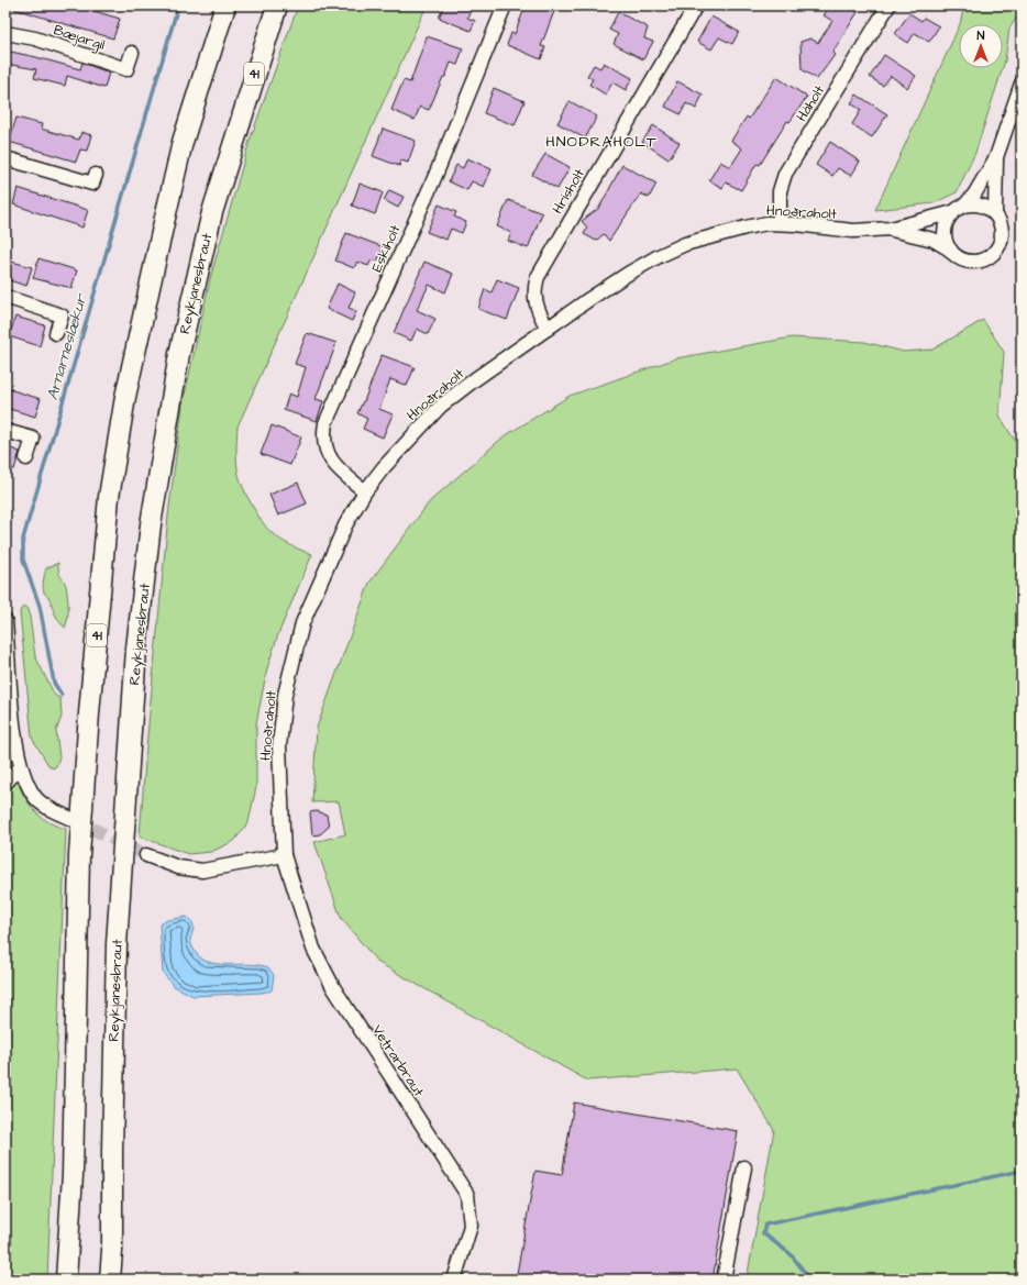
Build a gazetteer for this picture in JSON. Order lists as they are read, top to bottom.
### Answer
{
  "streets": {
    "highway": ["41", "Reykjanesbraut"],
    "street": [
      "Bæjargil",
      "Háholt",
      "Hrísholt",
      "Hnoðraholt",
      "Eskiholt",
      "Vetrarbraut"
    ]
  },
  "crossings": [
    ["Háholt", "Hnoðraholt"],
    ["Hrísholt", "Hnoðraholt"],
    ["Hnoðraholt", "Eskiholt"],
    ["Hnoðraholt", "Vetrarbraut"]
  ],
  "districts": ["HNOÐRAHOLT"],
  "water": ["Arnarneslækur"],
  "north": "top"
}
